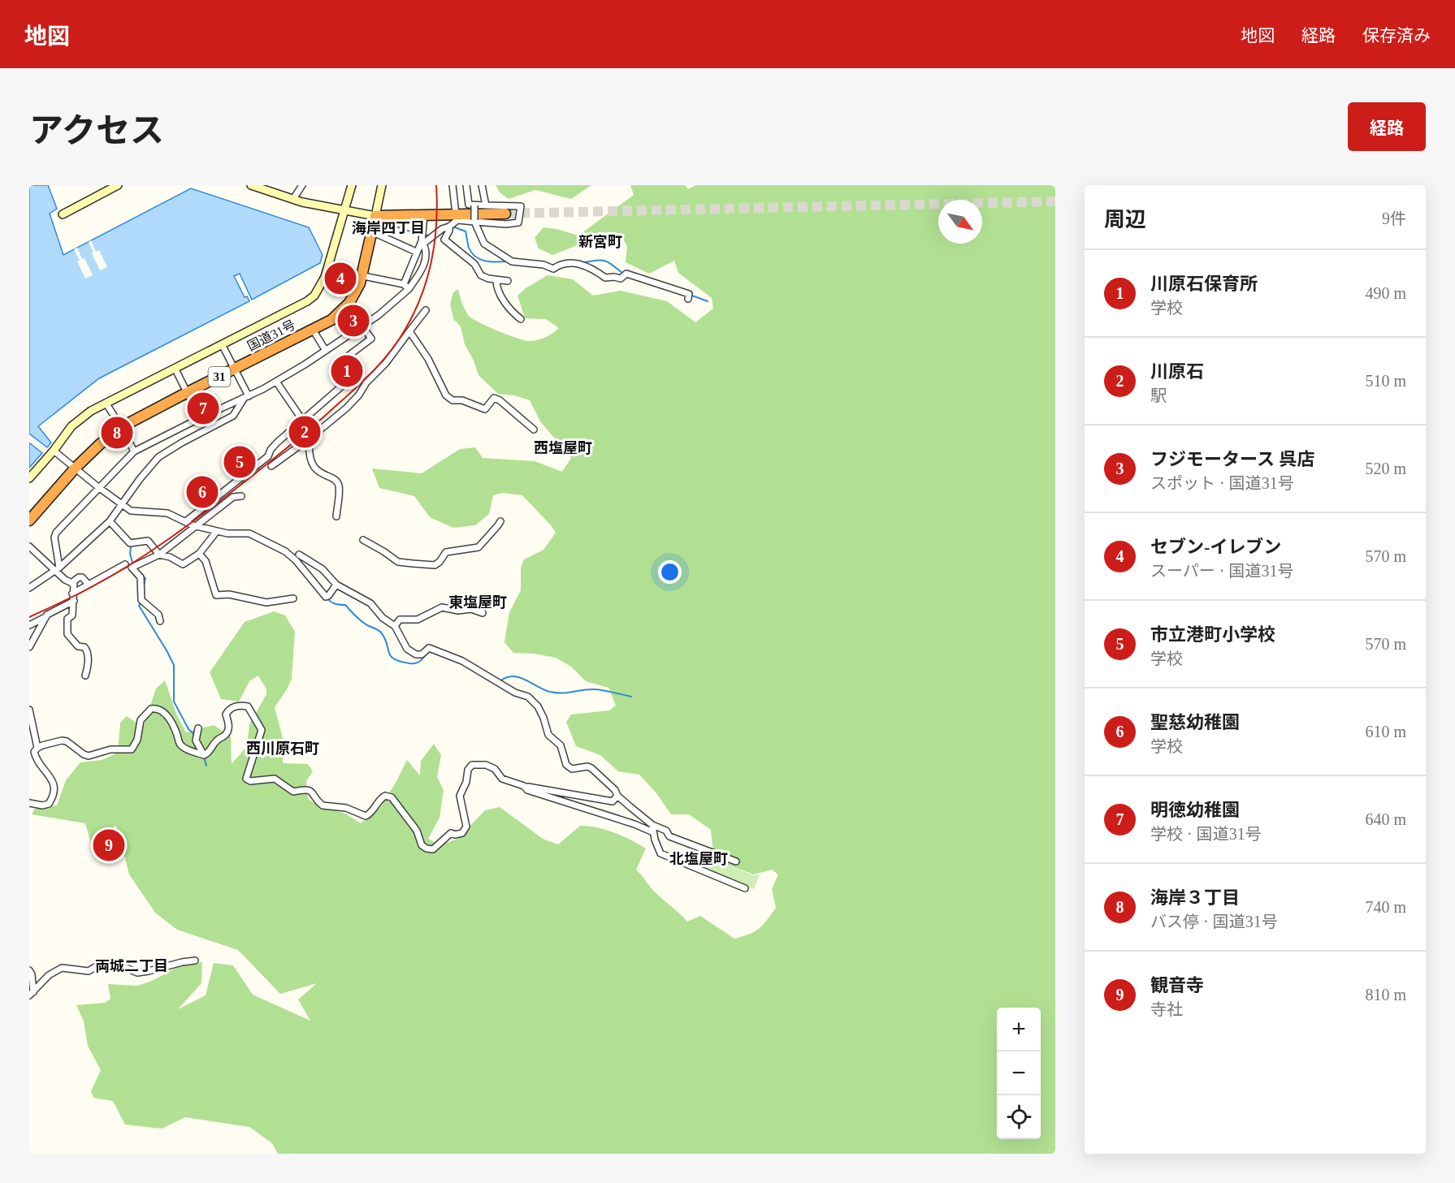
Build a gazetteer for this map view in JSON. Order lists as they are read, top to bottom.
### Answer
{
  "streets": {
    "highway": ["国道31号", "31"]
  },
  "districts": [
    "海岸四丁目",
    "新宮町",
    "西塩屋町",
    "東塩屋町",
    "西川原石町",
    "北塩屋町",
    "両城二丁目"
  ],
  "north": "bottom right",
  "page": {
    "header": "地図",
    "nav": ["地図", "経路", "保存済み"],
    "title": "アクセス",
    "buttons": "経路",
    "heading": ["周辺", "9件"],
    "list": [
      {
        "mark": "1",
        "name": "川原石保育所",
        "note": "学校",
        "value": "490 m"
      },
      {
        "mark": "2",
        "name": "川原石",
        "note": "駅",
        "value": "510 m"
      },
      {
        "mark": "3",
        "name": "フジモータース 呉店",
        "note": "スポット · 国道31号",
        "value": "520 m"
      },
      {
        "mark": "4",
        "name": "セブン-イレブン",
        "note": "スーパー · 国道31号",
        "value": "570 m"
      },
      {
        "mark": "5",
        "name": "市立港町小学校",
        "note": "学校",
        "value": "570 m"
      },
      {
        "mark": "6",
        "name": "聖慈幼稚園",
        "note": "学校",
        "value": "610 m"
      },
      {
        "mark": "7",
        "name": "明徳幼稚園",
        "note": "学校 · 国道31号",
        "value": "640 m"
      },
      {
        "mark": "8",
        "name": "海岸３丁目",
        "note": "バス停 · 国道31号",
        "value": "740 m"
      },
      {
        "mark": "9",
        "name": "観音寺",
        "note": "寺社",
        "value": "810 m"
      }
    ],
    "pins": [
      "4",
      "3",
      "1",
      "7",
      "2",
      "8",
      "5",
      "6",
      "9"
    ],
    "map_buttons": ["+", "−"]
  }
}
